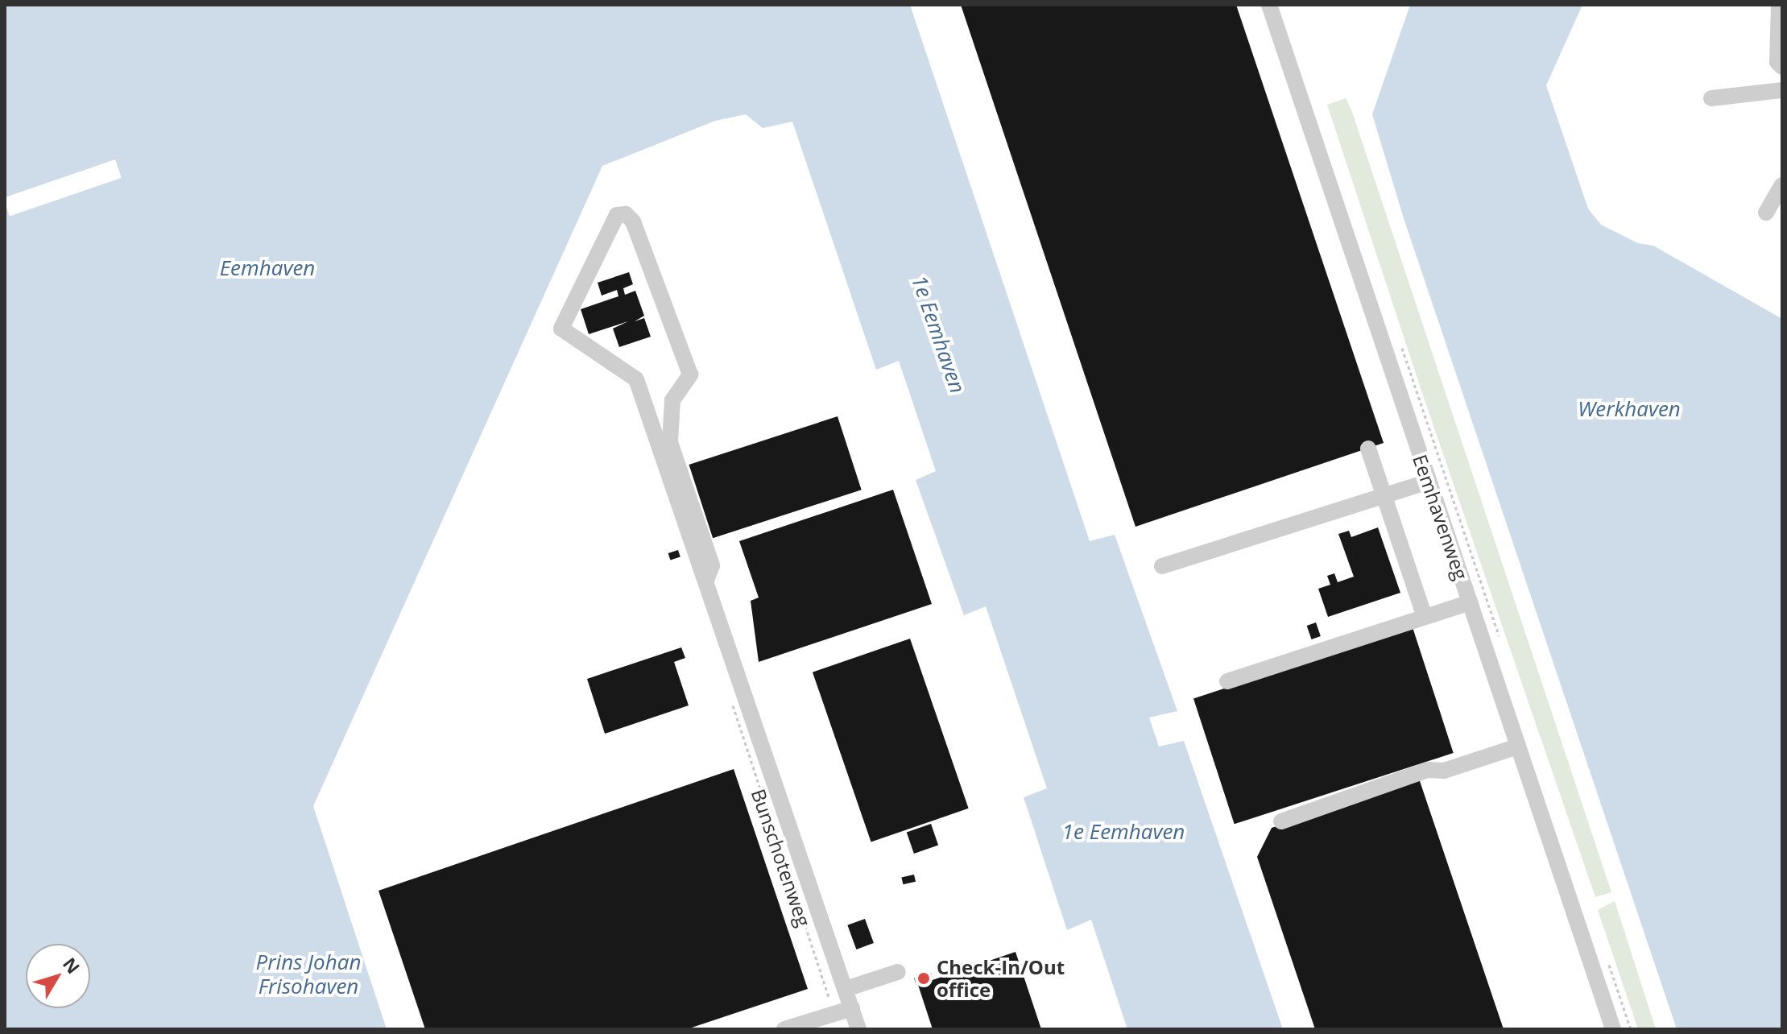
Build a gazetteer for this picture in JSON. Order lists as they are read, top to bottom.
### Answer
{
  "streets": {
    "street": ["Eemhavenweg", "Bunschotenweg"]
  },
  "water": [
    "Eemhaven",
    "1e Eemhaven",
    "Werkhaven",
    "Prins Johan Frisohaven"
  ],
  "places": ["Check-In/Out office"],
  "north": "top right"
}
